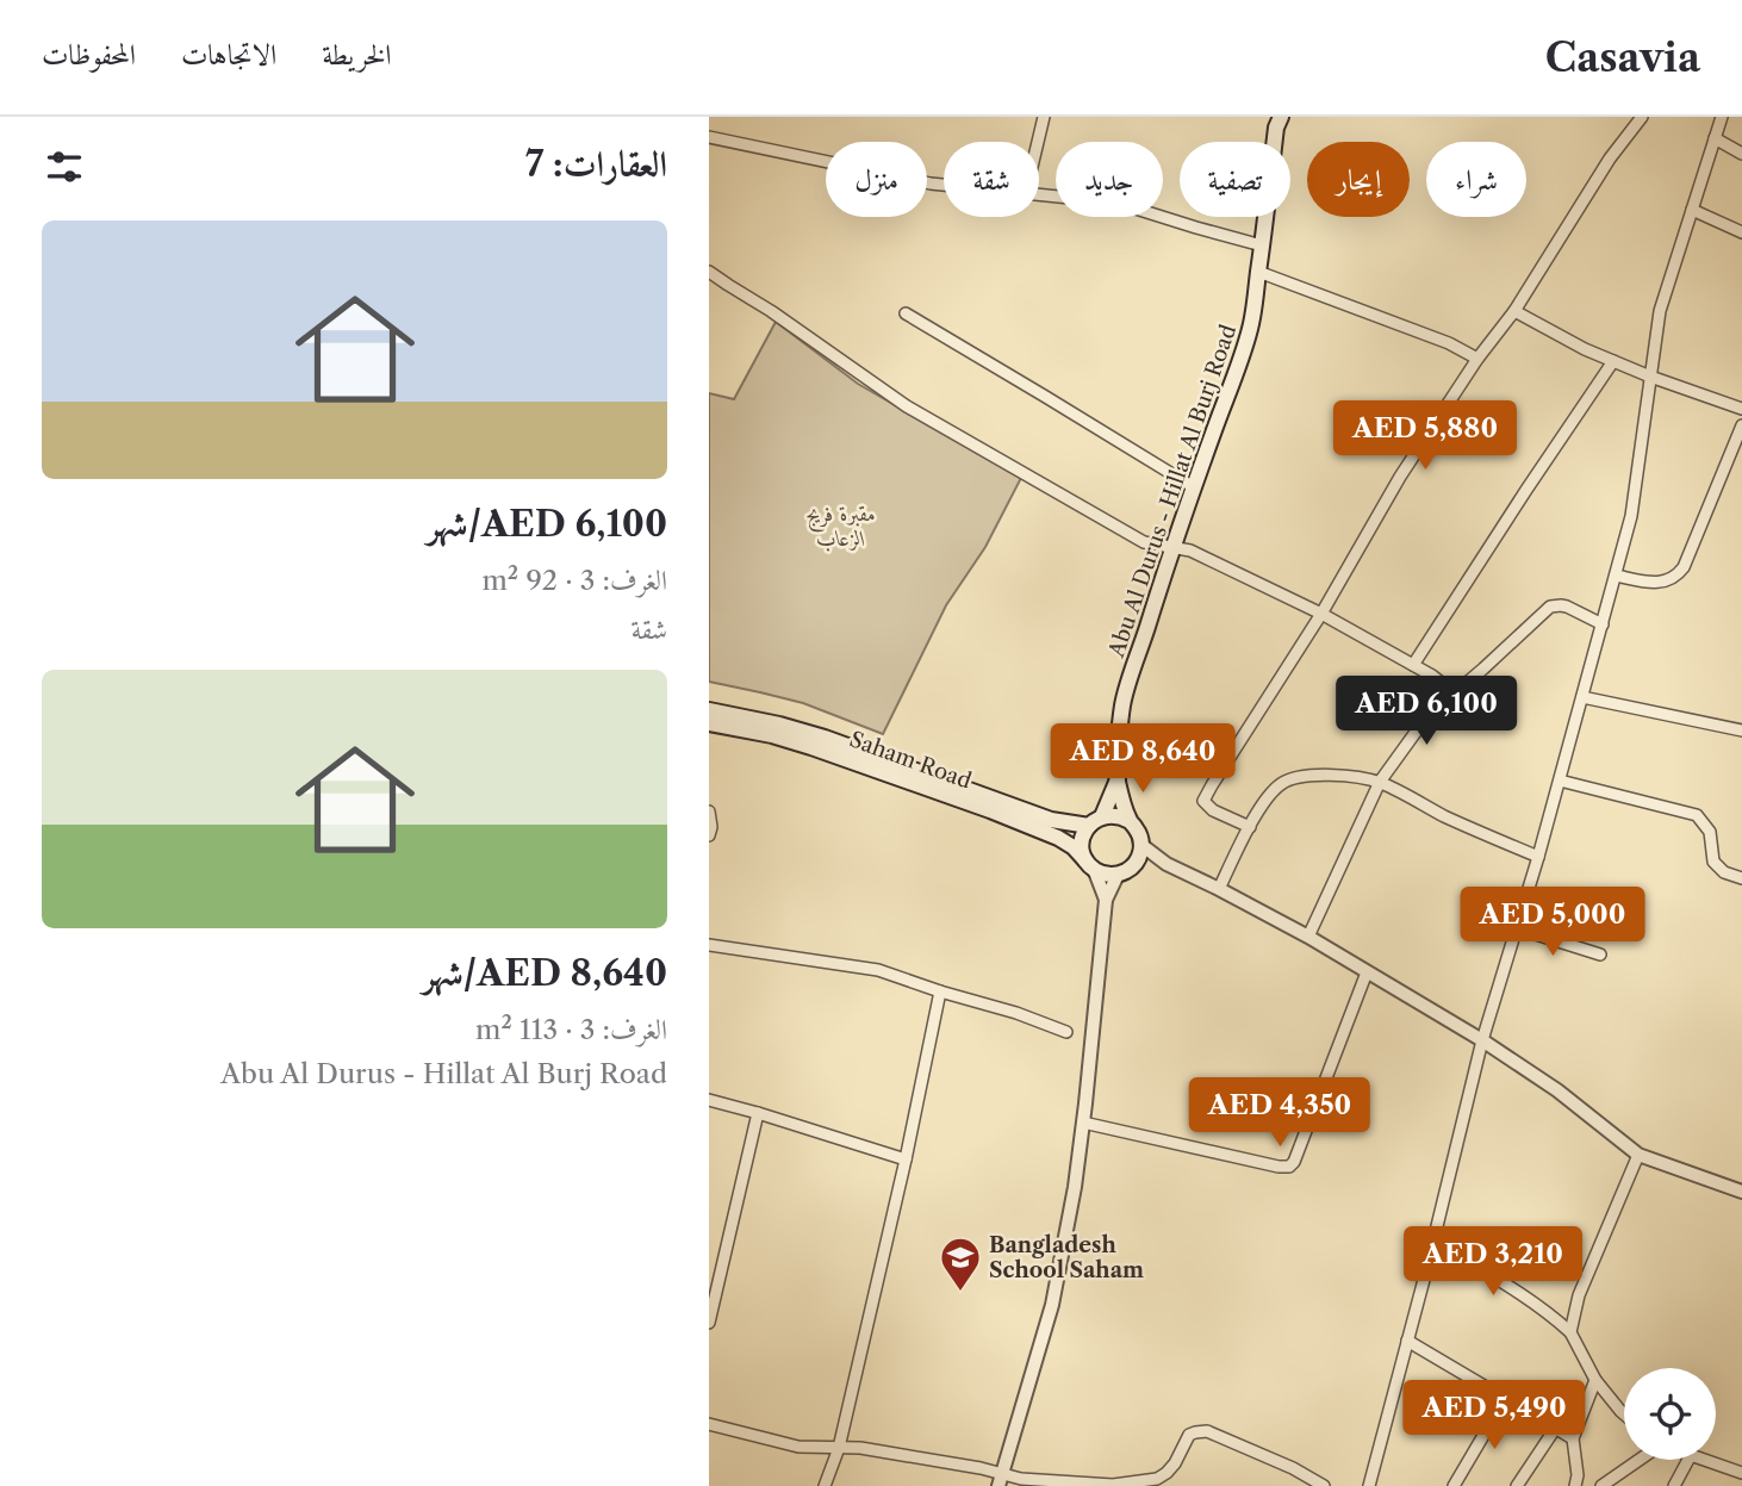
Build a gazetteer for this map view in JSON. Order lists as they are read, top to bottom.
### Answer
{
  "streets": {
    "main road": ["Abu Al Durus - Hillat Al Burj Road", "Saham Road"]
  },
  "crossings": [
    ["Abu Al Durus - Hillat Al Burj Road", "Saham Road"]
  ],
  "parks": ["مقبرة فريج الزعاب"],
  "places": {
    "school or university": ["Bangladesh School Saham"]
  },
  "page": {
    "header": "Casavia",
    "nav": ["الخريطة", "الاتجاهات", "المحفوظات"],
    "heading": "العقارات: 7",
    "chip": [
      "شراء",
      "إيجار",
      "تصفية",
      "جديد",
      "شقة",
      "منزل"
    ],
    "list": [
      {
        "name": "AED 6,100/شهر",
        "note": "الغرف: 3 · 92 m² · شقة"
      },
      {
        "name": "AED 8,640/شهر",
        "note": "الغرف: 3 · 113 m² · Abu Al Durus - Hillat Al Burj Road"
      }
    ],
    "price": [
      "AED 5,880",
      "AED 6,100",
      "AED 8,640",
      "AED 5,000",
      "AED 4,350",
      "AED 3,210",
      "AED 5,490"
    ]
  }
}
